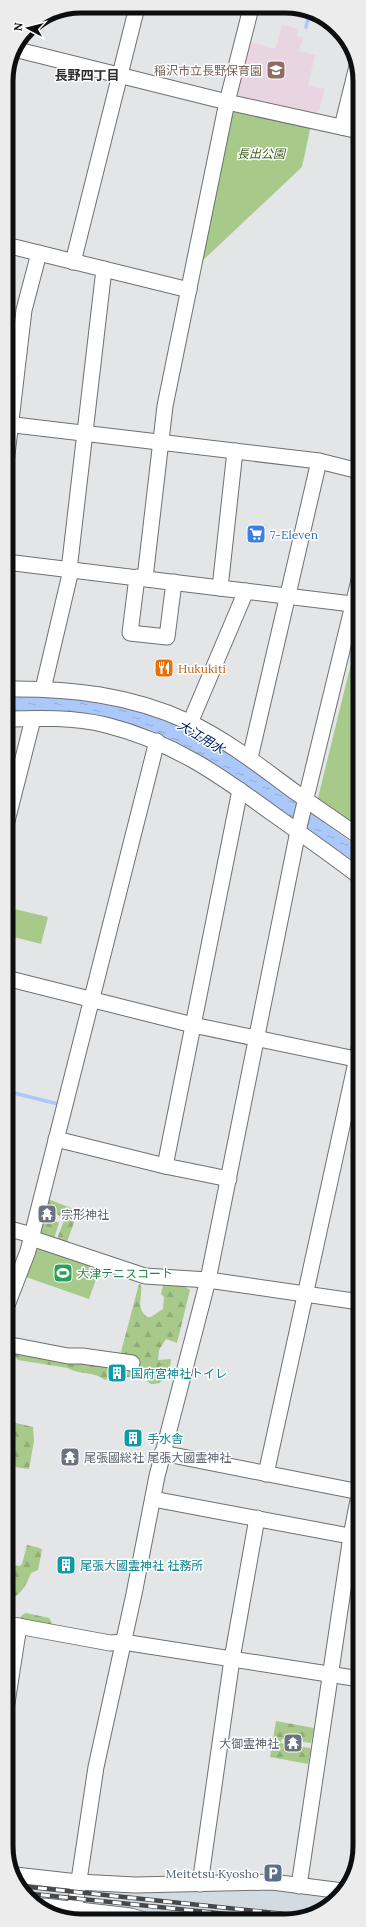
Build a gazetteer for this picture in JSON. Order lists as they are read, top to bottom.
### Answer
{
  "districts": ["長野四丁目"],
  "water": ["大江用水"],
  "parks": ["長出公園"],
  "places": {
    "school or university": ["稲沢市立長野保育園"],
    "supermarket": ["7-Eleven"],
    "restaurant": ["Hukukiti"],
    "temple": ["宗形神社", "尾張國総社 尾張大國霊神社", "大御霊神社"],
    "sports": ["大津テニスコート"],
    "building": ["国府宮神社トイレ", "手水舎", "尾張大國霊神社 社務所"],
    "parking": ["Meitetsu Kyosho"]
  },
  "north": "left"
}
